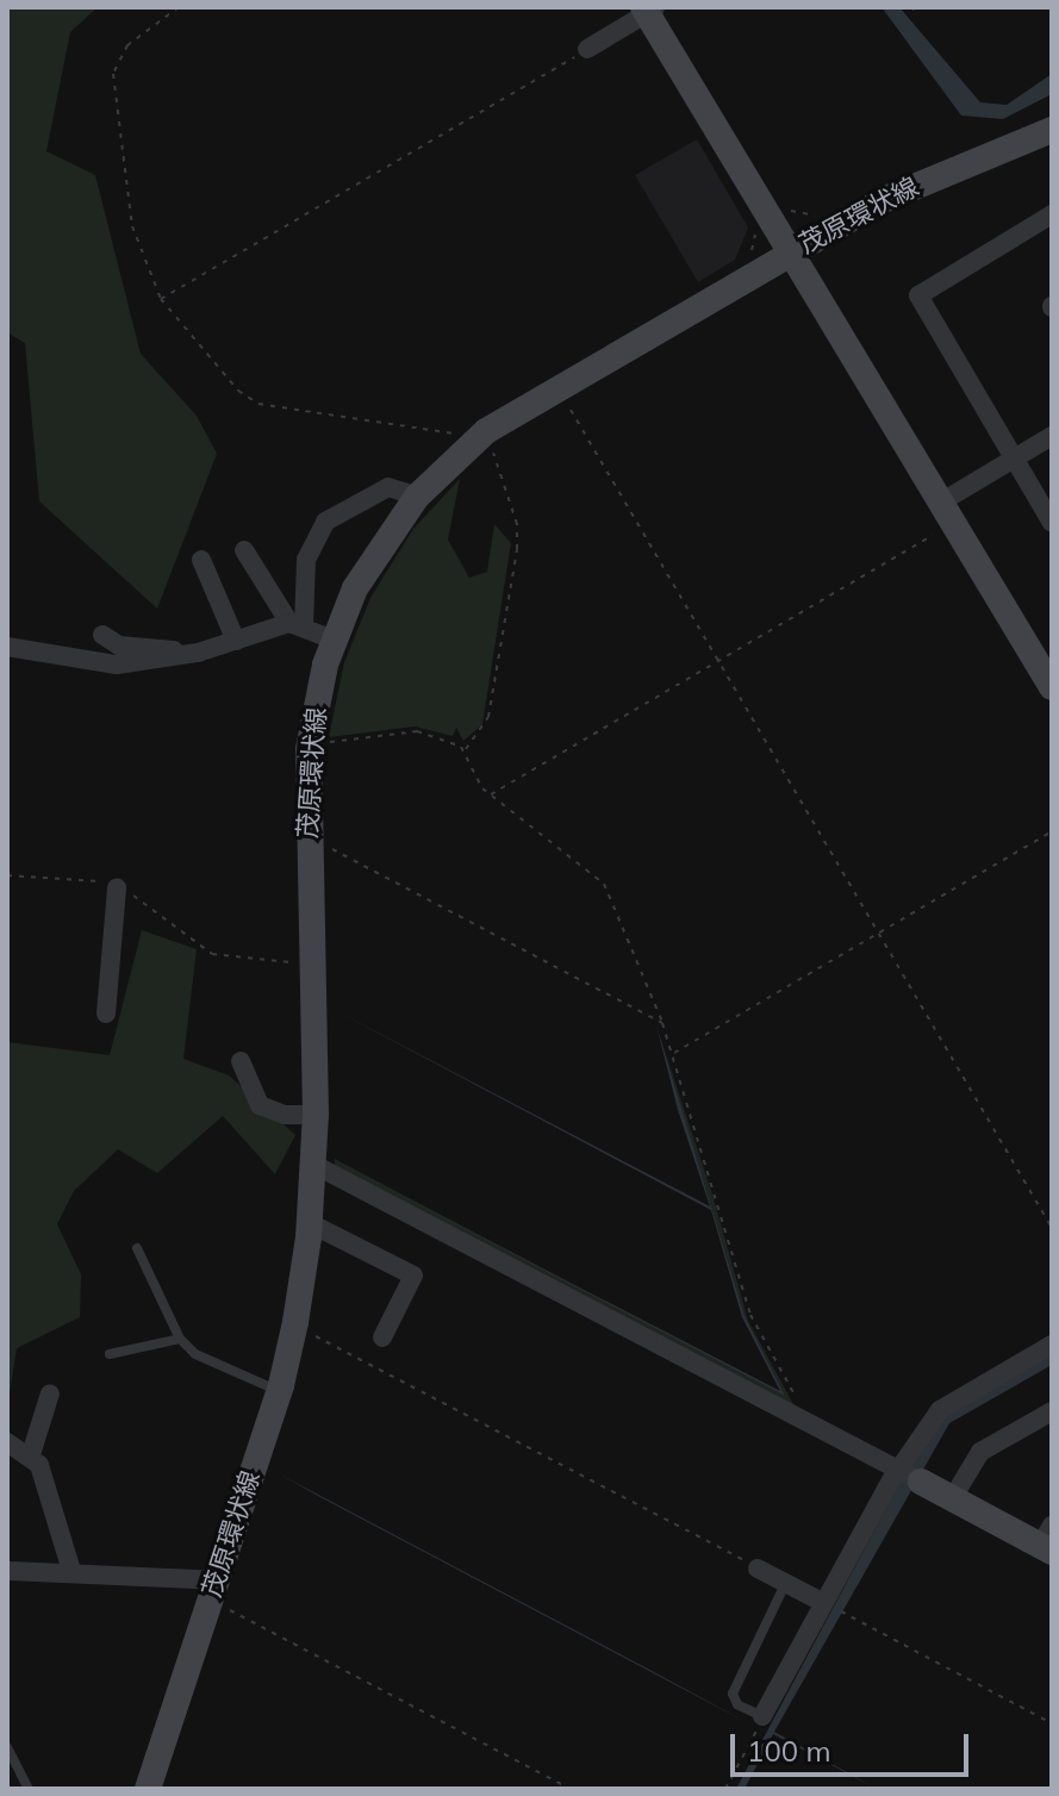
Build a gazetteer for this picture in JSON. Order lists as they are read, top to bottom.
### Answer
{
  "streets": {
    "main road": ["茂原環状線"]
  },
  "scale_bar": "100 m"
}
